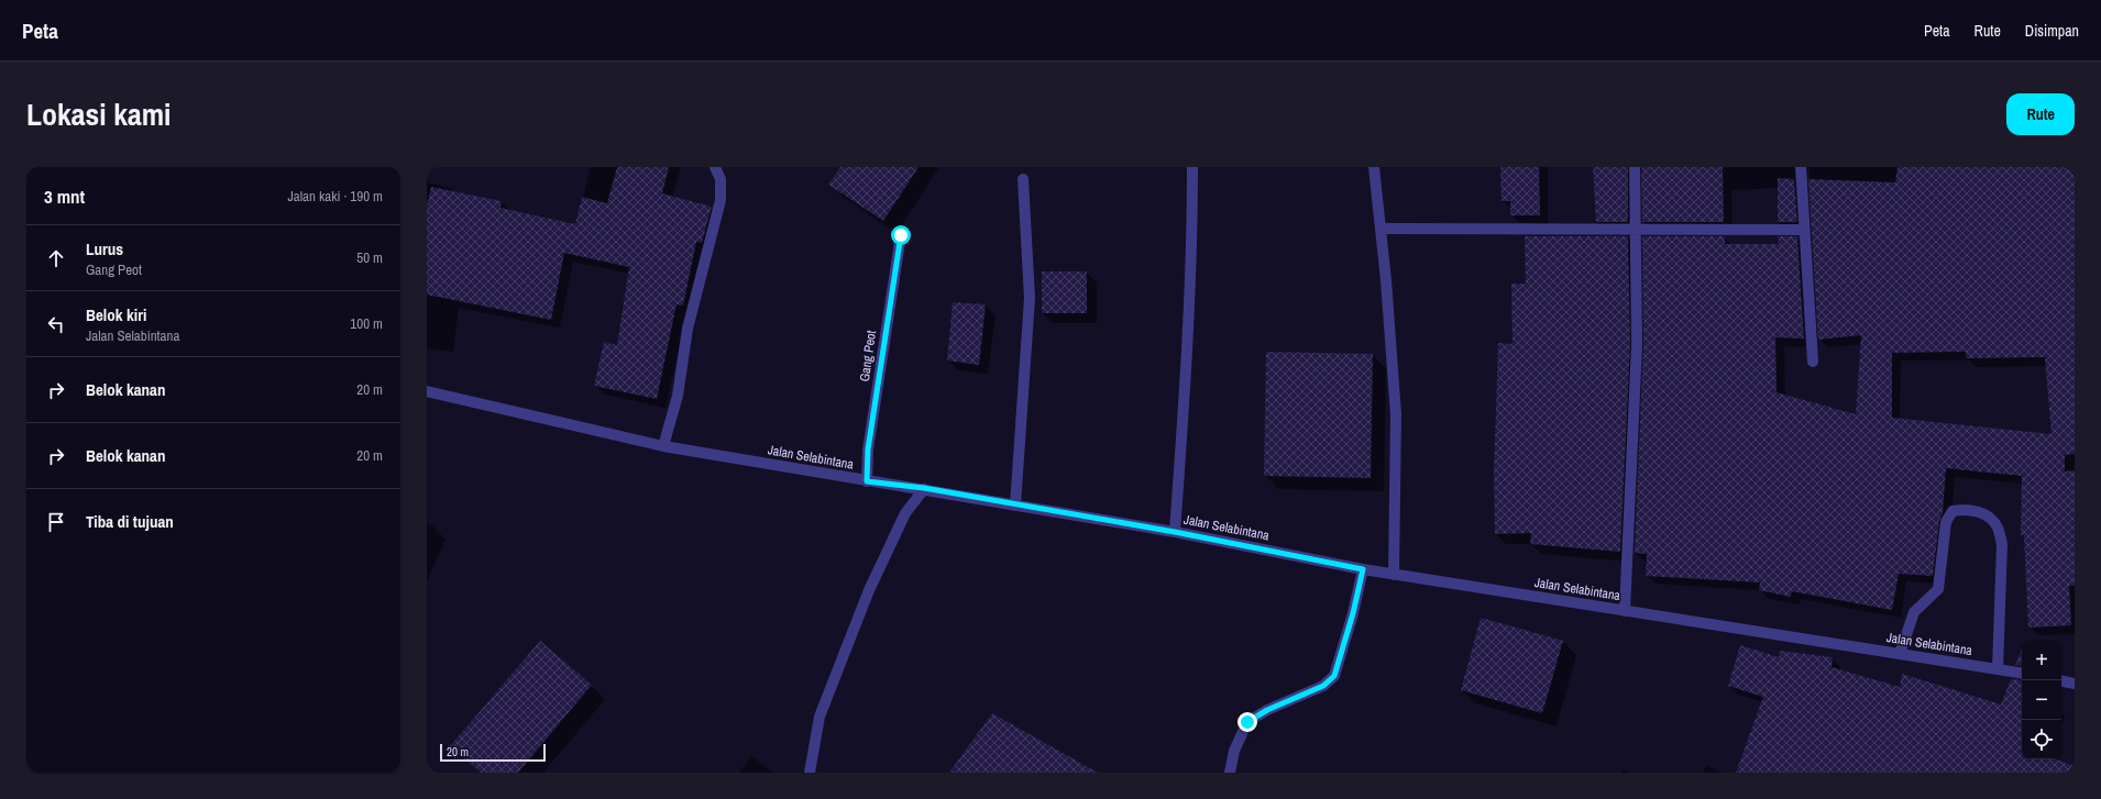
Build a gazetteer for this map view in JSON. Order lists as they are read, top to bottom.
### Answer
{
  "streets": {
    "street": ["Gang Peot", "Jalan Selabintana"]
  },
  "crossings": [
    ["Gang Peot", "Jalan Selabintana"]
  ],
  "scale_bar": "20 m",
  "page": {
    "header": "Peta",
    "nav": ["Peta", "Rute", "Disimpan"],
    "title": "Lokasi kami",
    "buttons": "Rute",
    "heading": ["3 mnt", "Jalan kaki · 190 m"],
    "list": [
      ["Lurus", "Gang Peot", "50 m"],
      ["Belok kiri", "Jalan Selabintana", "100 m"],
      ["Belok kanan", "20 m"],
      ["Belok kanan", "20 m"],
      "Tiba di tujuan"
    ],
    "map_buttons": ["+", "−"],
    "scale": "20 m"
  }
}
